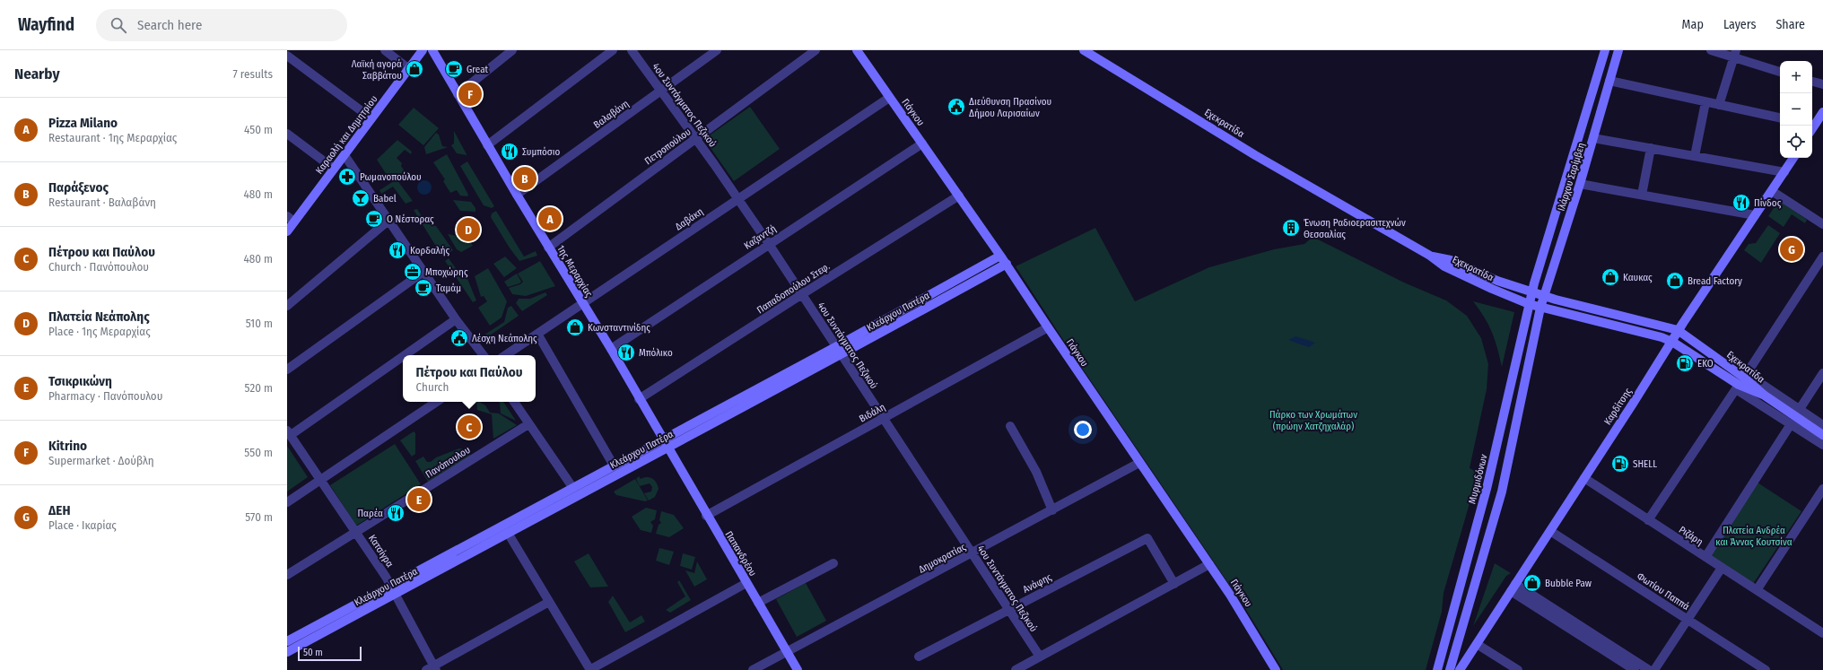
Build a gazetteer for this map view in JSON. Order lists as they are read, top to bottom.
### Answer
{
  "streets": {
    "street": [
      "4ου Συντάγματος Πεζικού",
      "Γιάγκου",
      "Βαλαβάνη",
      "Εχεκρατίδα",
      "Καραολή και Δημητρίου",
      "Πετροπούλου",
      "Ιλάρχου Σαρίμβεη",
      "Δαβάκη",
      "Καζαντζή",
      "1ης Μεραρχίας",
      "Παπαδοπούλου Στεφ.",
      "Κλεάρχου Πατέρα",
      "Καρδίτσης",
      "Βιδάλη",
      "Πανόπουλου",
      "Μυρμιδόνων",
      "Ριζάρη",
      "Κατσίγρα",
      "Παπανδρέου",
      "Δημοκρατίας",
      "Ανάφης",
      "Φωτίου Παππά"
    ]
  },
  "crossings": [
    ["4ου Συντάγματος Πεζικού", "Βαλαβάνη"],
    ["4ου Συντάγματος Πεζικού", "Πετροπούλου"],
    ["4ου Συντάγματος Πεζικού", "Δαβάκη"],
    ["4ου Συντάγματος Πεζικού", "Καζαντζή"],
    ["4ου Συντάγματος Πεζικού", "Παπαδοπούλου Στεφ."],
    ["4ου Συντάγματος Πεζικού", "Κλεάρχου Πατέρα"],
    ["4ου Συντάγματος Πεζικού", "Βιδάλη"],
    ["4ου Συντάγματος Πεζικού", "Δημοκρατίας"],
    ["4ου Συντάγματος Πεζικού", "Ανάφης"],
    ["Γιάγκου", "Δαβάκη"],
    ["Γιάγκου", "Καζαντζή"],
    ["Γιάγκου", "Παπαδοπούλου Στεφ."],
    ["Γιάγκου", "Κλεάρχου Πατέρα"],
    ["Γιάγκου", "Βιδάλη"],
    ["Γιάγκου", "Δημοκρατίας"],
    ["Βαλαβάνη", "1ης Μεραρχίας"],
    ["Εχεκρατίδα", "Ιλάρχου Σαρίμβεη"],
    ["Εχεκρατίδα", "Καρδίτσης"],
    ["Εχεκρατίδα", "Μυρμιδόνων"],
    ["Πετροπούλου", "1ης Μεραρχίας"],
    ["Ιλάρχου Σαρίμβεη", "Μυρμιδόνων"],
    ["Δαβάκη", "1ης Μεραρχίας"],
    ["Καζαντζή", "1ης Μεραρχίας"],
    ["1ης Μεραρχίας", "Παπαδοπούλου Στεφ."],
    ["1ης Μεραρχίας", "Κλεάρχου Πατέρα"],
    ["1ης Μεραρχίας", "Παπανδρέου"],
    ["Κλεάρχου Πατέρα", "Κατσίγρα"],
    ["Κλεάρχου Πατέρα", "Παπανδρέου"],
    ["Καρδίτσης", "Ριζάρη"],
    ["Καρδίτσης", "Φωτίου Παππά"],
    ["Βιδάλη", "Παπανδρέου"],
    ["Πανόπουλου", "Κατσίγρα"],
    ["Παπανδρέου", "Δημοκρατίας"]
  ],
  "parks": ["Πάρκο των Χρωμάτων (πρώην Χατζηχαλάρ)", "Πλατεία Ανδρέα και Άννας Κουτσίνα"],
  "places": {
    "shop": [
      "Λαϊκή αγορά Σαββάτου",
      "Καυκας",
      "Bread Factory",
      "Κωνσταντινίδης",
      "Bubble Paw"
    ],
    "cafe": ["Great", "Ο Νέστορας", "Ταμάμ"],
    "public building": ["Διεύθυνση Πρασίνου Δήμου Λαρισαίων", "Λέσχη Νεάπολης"],
    "restaurant": [
      "Συμπόσιο",
      "Πίνδος",
      "Κορδαλής",
      "Μπόλικο",
      "Παρέα"
    ],
    "pharmacy": ["Ρωμανοπούλου"],
    "bar": ["Babel"],
    "building": ["Ένωση Ραδιοερασιτεχνών Θεσσαλίας"],
    "office": ["Μποχώρης"],
    "fuel station": ["EKO", "SHELL"]
  },
  "scale_bar": "50 m",
  "page": {
    "header": "Wayfind",
    "search": "Search here",
    "nav": ["Map", "Layers", "Share"],
    "heading": ["Nearby", "7 results"],
    "map_buttons": ["+", "−"],
    "pins": [
      "F",
      "B",
      "A",
      "D",
      "G",
      "C",
      "E"
    ],
    "list": [
      {
        "mark": "A",
        "name": "Pizza Milano",
        "note": "Restaurant · 1ης Μεραρχίας",
        "value": "450 m"
      },
      {
        "mark": "B",
        "name": "Παράξενος",
        "note": "Restaurant · Βαλαβάνη",
        "value": "480 m"
      },
      {
        "mark": "C",
        "name": "Πέτρου και Παύλου",
        "note": "Church · Πανόπουλου",
        "value": "480 m"
      },
      {
        "mark": "D",
        "name": "Πλατεία Νεάπολης",
        "note": "Place · 1ης Μεραρχίας",
        "value": "510 m"
      },
      {
        "mark": "E",
        "name": "Τσικρικώνη",
        "note": "Pharmacy · Πανόπουλου",
        "value": "520 m"
      },
      {
        "mark": "F",
        "name": "Kitrino",
        "note": "Supermarket · Δούβλη",
        "value": "550 m"
      },
      {
        "mark": "G",
        "name": "ΔΕΗ",
        "note": "Place · Ικαρίας",
        "value": "570 m"
      }
    ],
    "popup": ["Πέτρου και Παύλου", "Church"],
    "scale": "50 m"
  }
}
